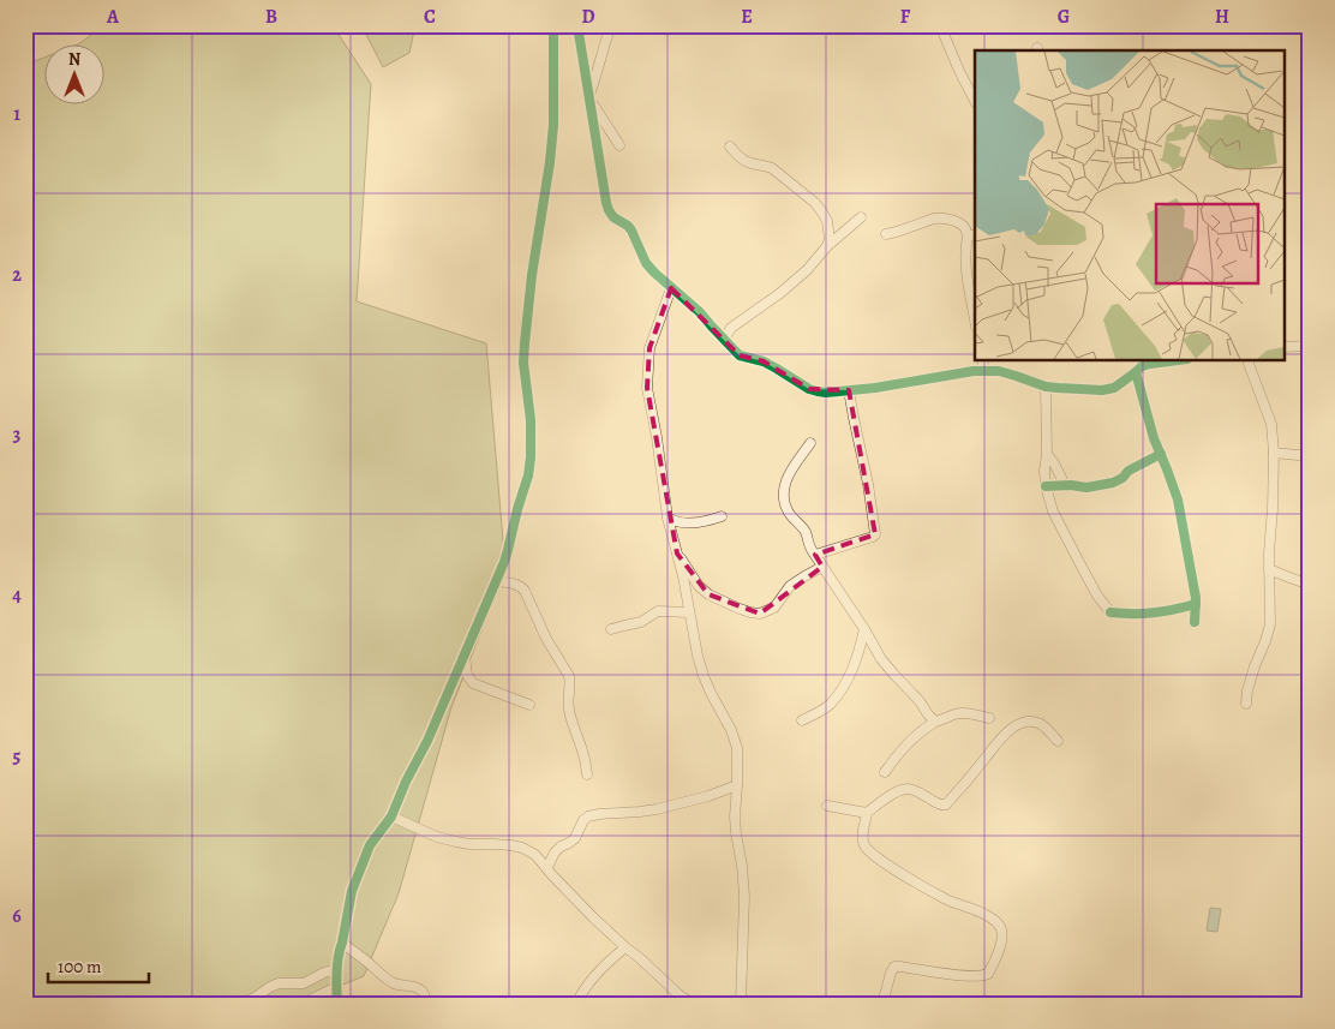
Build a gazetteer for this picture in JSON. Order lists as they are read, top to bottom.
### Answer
{
  "scale_bar": "100 m",
  "north": "top",
  "grid": {
    "columns": [
      "A",
      "B",
      "C",
      "D",
      "E",
      "F",
      "G",
      "H"
    ],
    "rows": [
      "1",
      "2",
      "3",
      "4",
      "5",
      "6"
    ]
  }
}
